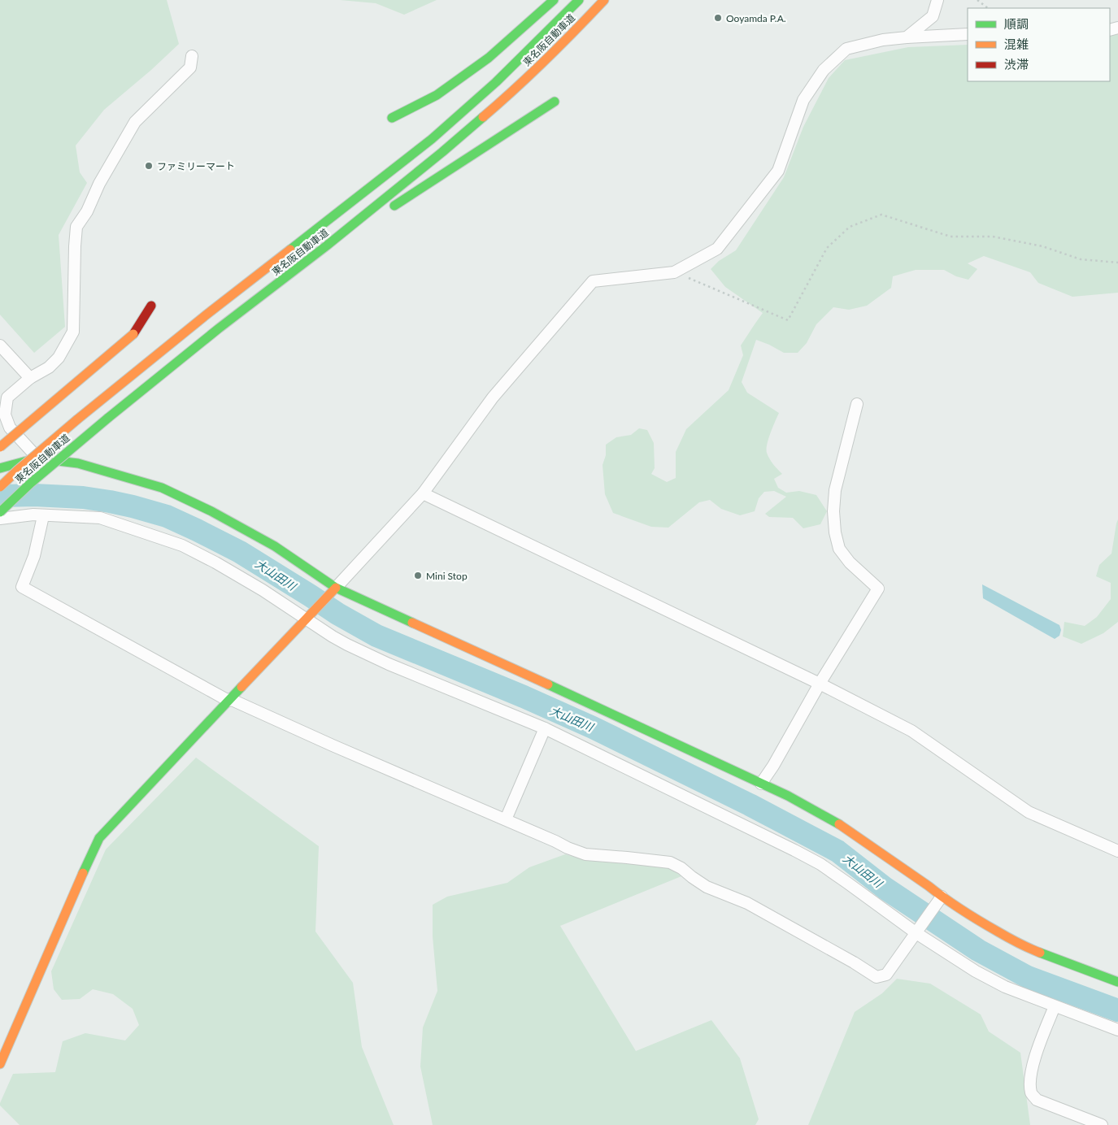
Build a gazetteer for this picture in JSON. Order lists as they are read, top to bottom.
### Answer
{
  "streets": {
    "main road": ["東名阪自動車道"]
  },
  "water": ["大山田川"],
  "places": ["Ooyamda P.A.", "ファミリーマート", "Mini Stop"],
  "legend": ["順調", "混雑", "渋滞"]
}
